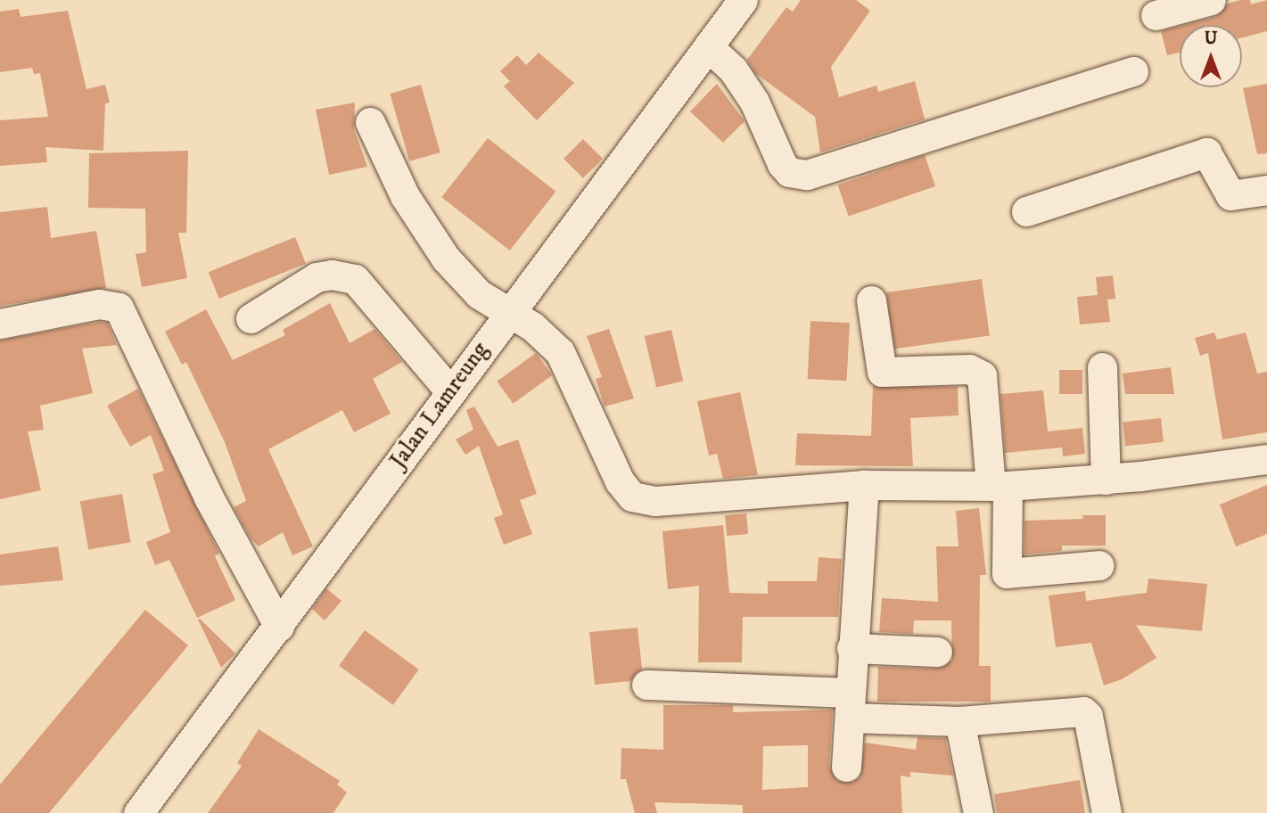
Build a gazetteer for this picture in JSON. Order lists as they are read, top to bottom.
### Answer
{
  "streets": {
    "street": ["Jalan Lamreung"]
  },
  "north": "top"
}
